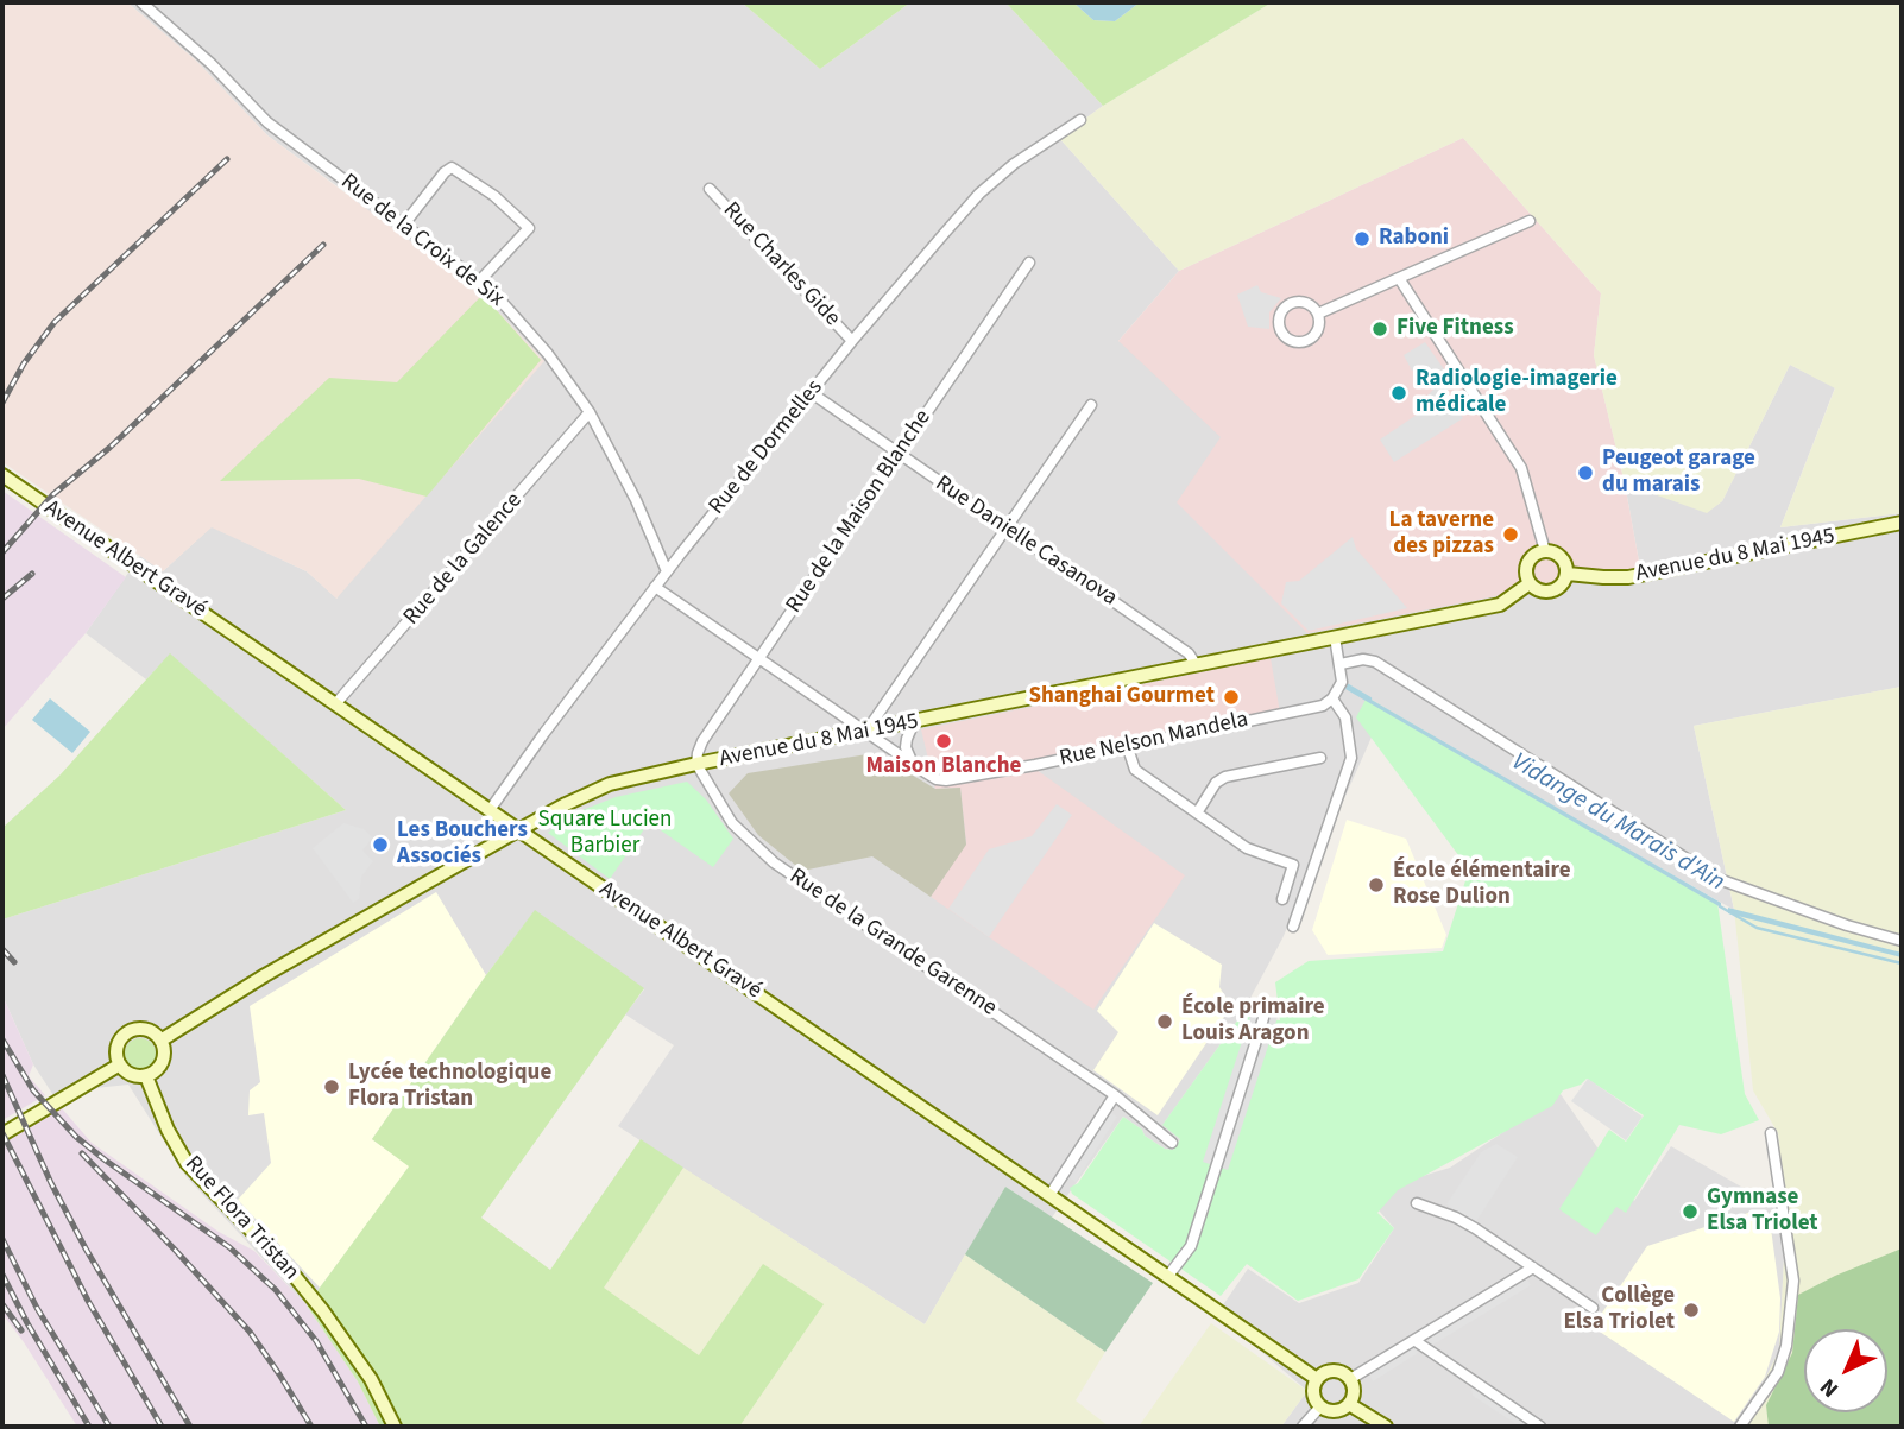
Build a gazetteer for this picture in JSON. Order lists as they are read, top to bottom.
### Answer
{
  "streets": {
    "main road": ["Avenue du 8 Mai 1945", "Avenue Albert Gravé", "Rue Flora Tristan"],
    "street": [
      "Rue de la Croix de Six",
      "Rue Charles Gide",
      "Rue de Dormelles",
      "Rue de la Maison Blanche",
      "Rue Danielle Casanova",
      "Rue de la Galence",
      "Rue Nelson Mandela",
      "Rue de la Grande Garenne"
    ]
  },
  "crossings": [
    ["Rue de la Croix de Six", "Rue de Dormelles"],
    ["Rue de la Croix de Six", "Rue de la Galence"],
    ["Rue Charles Gide", "Rue de Dormelles"],
    ["Rue de Dormelles", "Rue Danielle Casanova"],
    ["Rue de Dormelles", "Avenue Albert Gravé"],
    ["Rue de la Maison Blanche", "Rue Danielle Casanova"],
    ["Rue de la Maison Blanche", "Avenue du 8 Mai 1945"],
    ["Rue de la Maison Blanche", "Rue de la Grande Garenne"],
    ["Rue Danielle Casanova", "Avenue du 8 Mai 1945"],
    ["Avenue du 8 Mai 1945", "Avenue Albert Gravé"],
    ["Avenue du 8 Mai 1945", "Rue Nelson Mandela"],
    ["Avenue du 8 Mai 1945", "Rue de la Grande Garenne"],
    ["Avenue du 8 Mai 1945", "Rue Flora Tristan"],
    ["Avenue Albert Gravé", "Rue de la Galence"]
  ],
  "water": ["Vidange du Marais d'Ain"],
  "parks": ["Square Lucien Barbier"],
  "places": [
    "Raboni",
    "Five Fitness",
    "Radiologie-imagerie médicale",
    "Peugeot garage du marais",
    "La taverne des pizzas",
    "Shanghai Gourmet",
    "Maison Blanche",
    "Les Bouchers Associés",
    "École élémentaire Rose Dulion",
    "École primaire Louis Aragon",
    "Lycée technologique Flora Tristan",
    "Gymnase Elsa Triolet",
    "Collège Elsa Triolet"
  ],
  "north": "bottom left"
}
